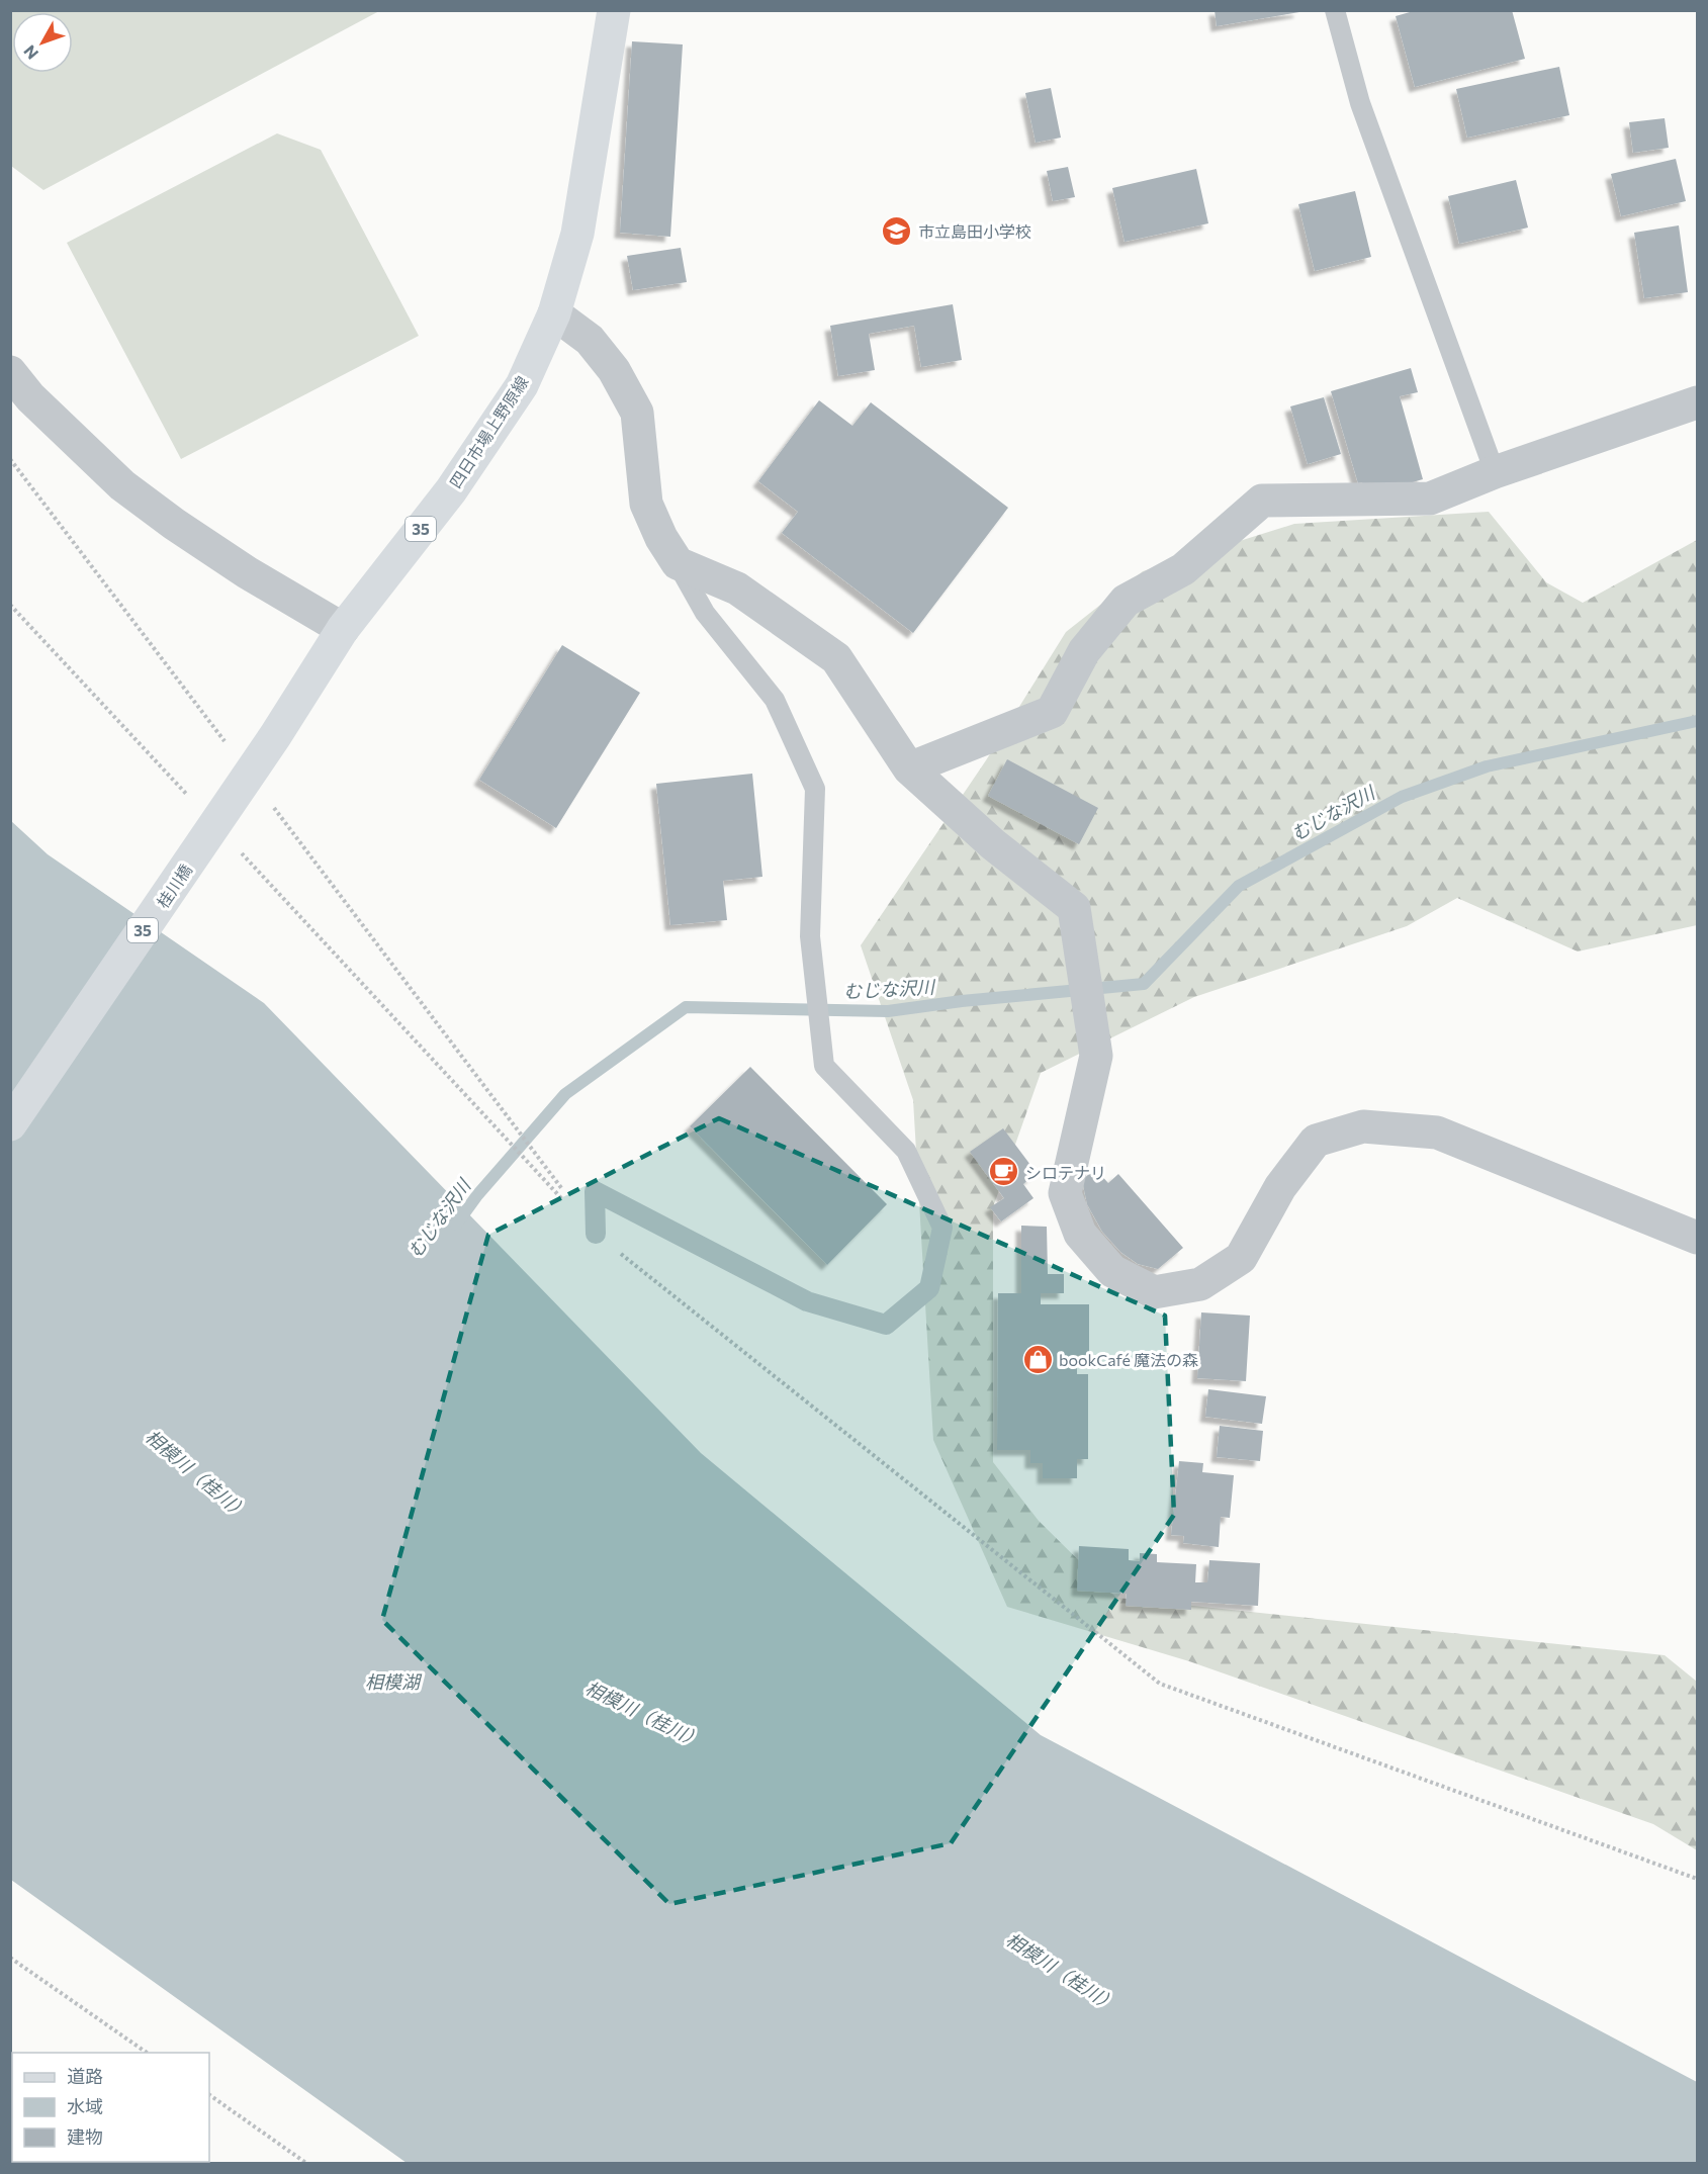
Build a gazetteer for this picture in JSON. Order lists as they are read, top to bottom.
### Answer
{
  "streets": {
    "main road": ["四日市場上野原線", "35", "桂川橋"]
  },
  "crossings": [
    ["四日市場上野原線", "桂川橋"]
  ],
  "water": ["むじな沢川", "相模川（桂川）", "相模湖"],
  "places": {
    "school or university": ["市立島田小学校"],
    "cafe": ["シロテナリ"],
    "shop": ["bookCafé 魔法の森"]
  },
  "legend": ["道路", "水域", "建物"],
  "north": "bottom left"
}
